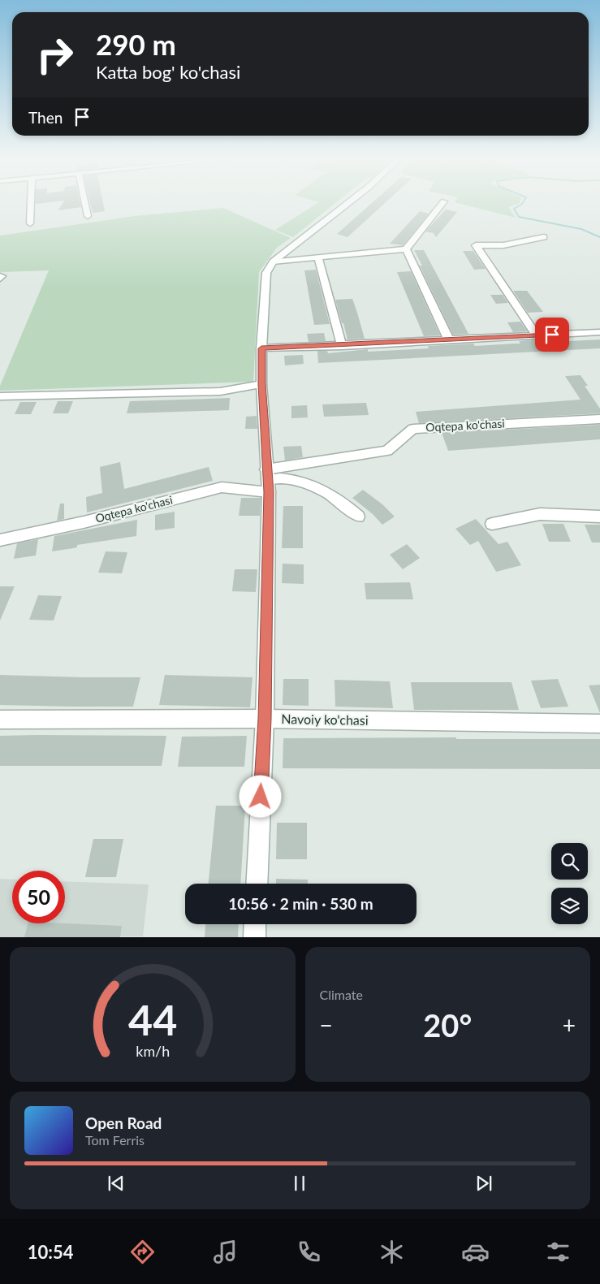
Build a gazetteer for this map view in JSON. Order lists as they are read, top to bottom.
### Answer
{
  "streets": {
    "street": ["Oqtepa ko'chasi", "Navoiy ko'chasi"]
  },
  "page": {
    "turn": ["290 m", "Katta bog' ko'chasi"],
    "then": "Then",
    "limit": "50",
    "trip": "10:56 · 2 min · 530 m",
    "tile": "Climate",
    "heat": ["−", "20°", "+"],
    "song": ["Open Road", "Tom Ferris"],
    "tabs": "10:54",
    "gauge": ["44", "km/h"]
  }
}
